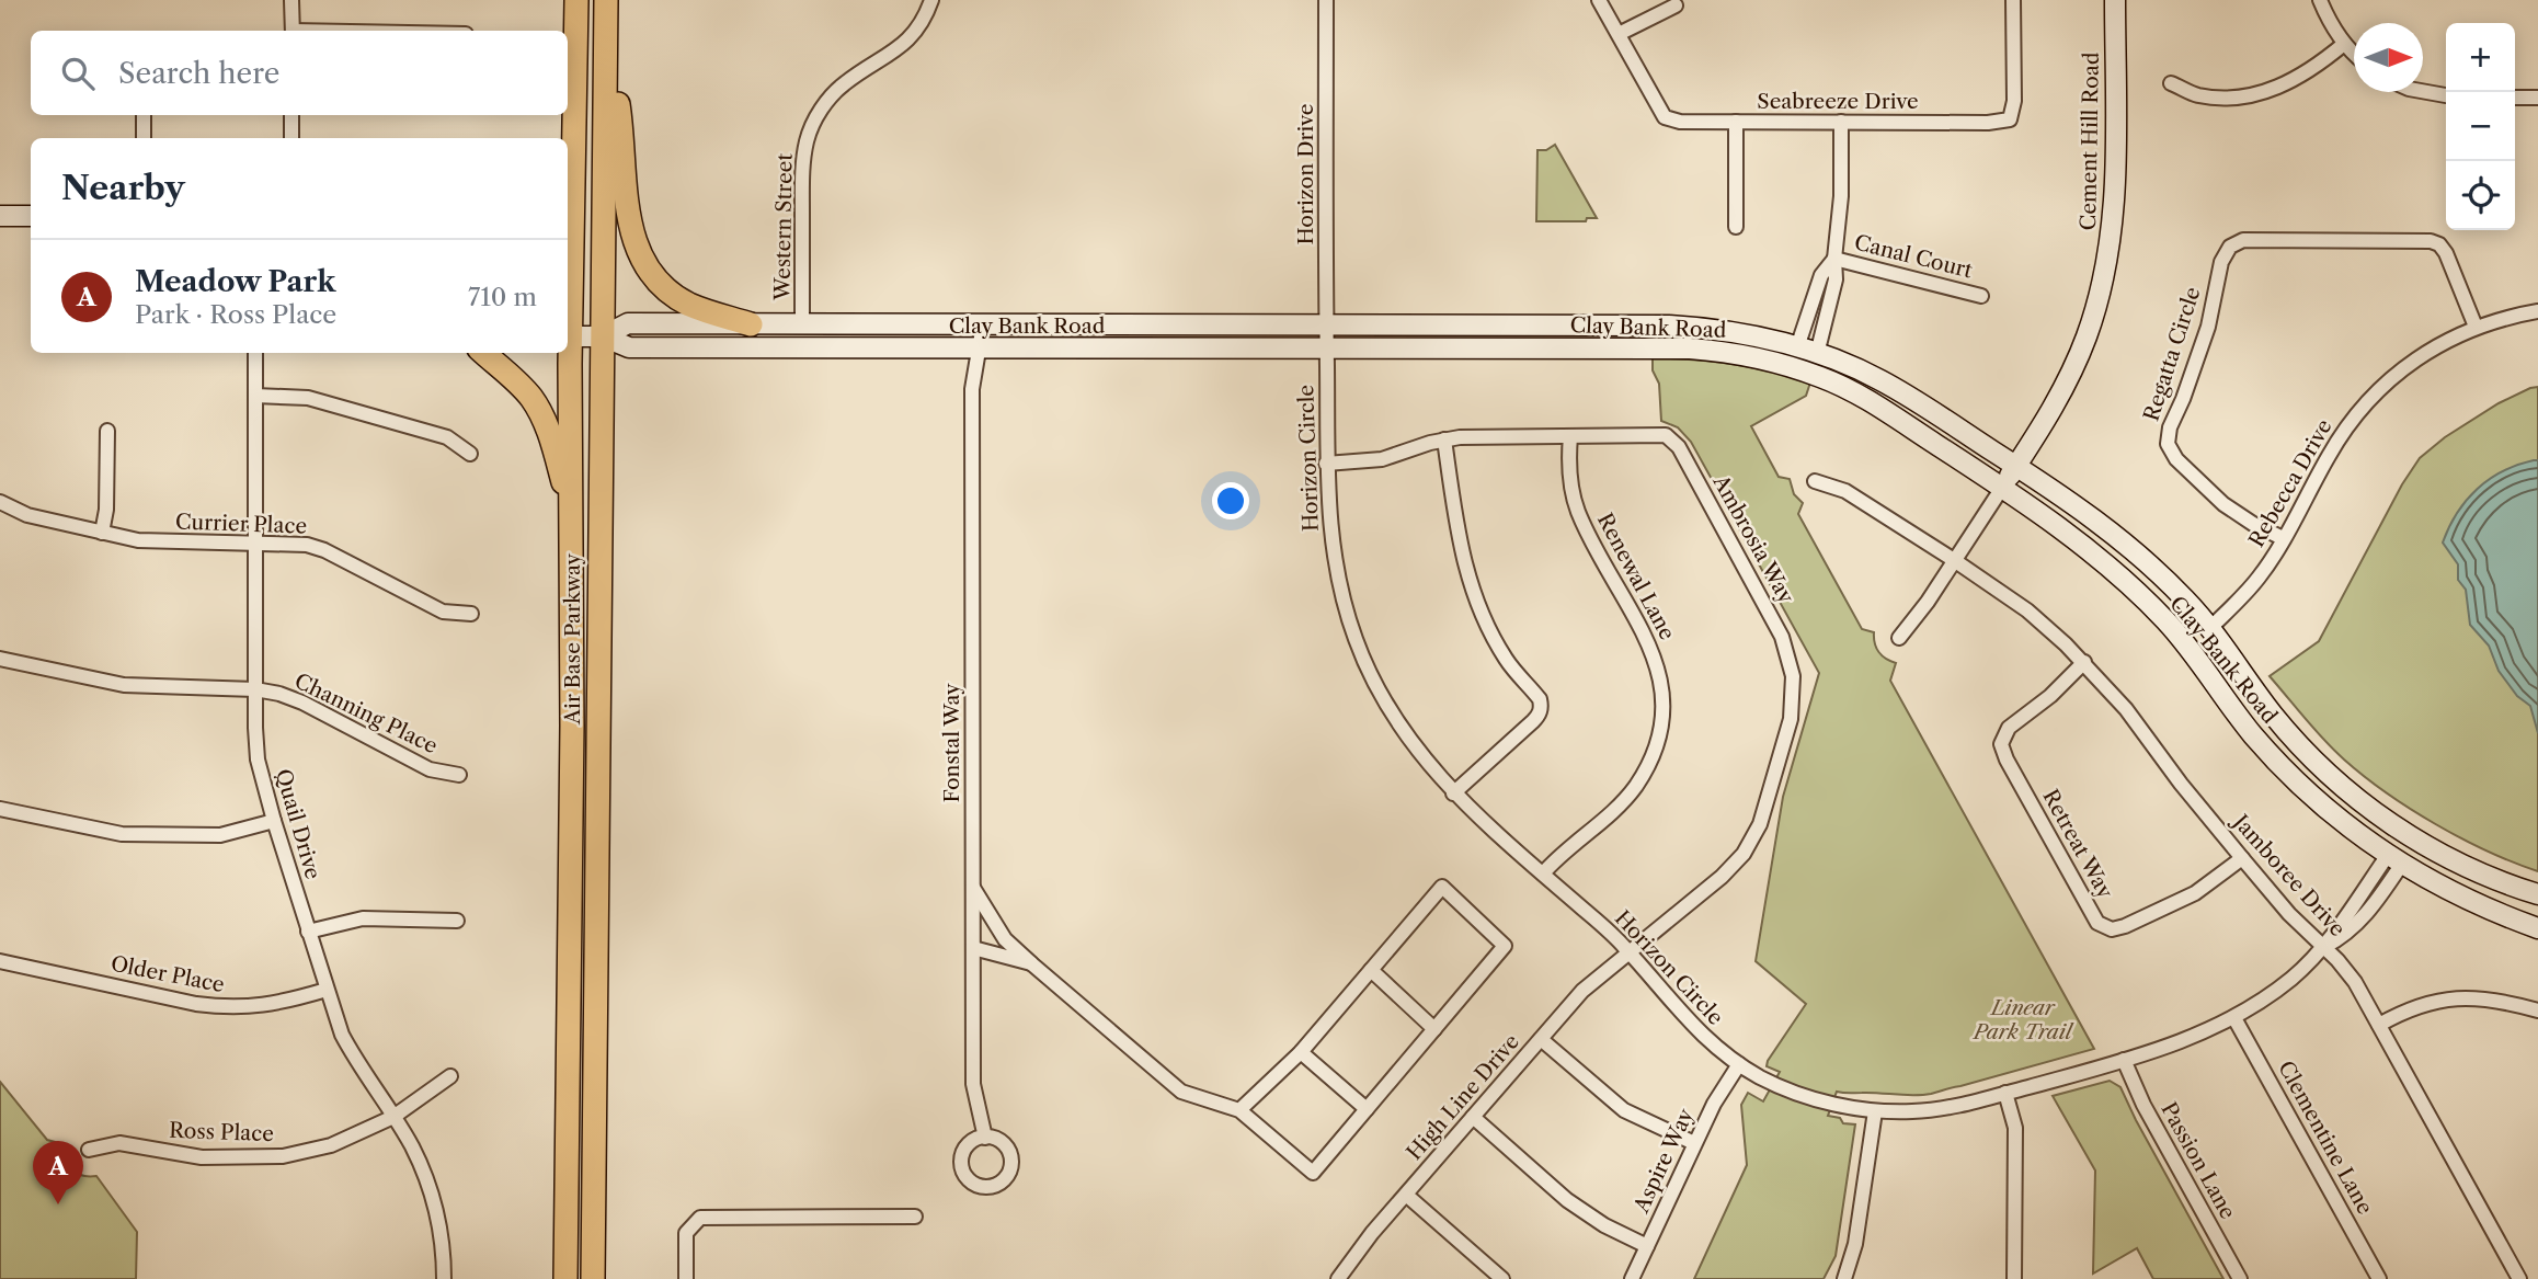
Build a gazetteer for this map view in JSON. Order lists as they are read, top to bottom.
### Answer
{
  "streets": {
    "main road": ["Air Base Parkway"],
    "street": [
      "Seabreeze Drive",
      "Cement Hill Road",
      "Horizon Drive",
      "Western Street",
      "Canal Court",
      "Clay Bank Road",
      "Regatta Circle",
      "Horizon Circle",
      "Rebecca Drive",
      "Currier Place",
      "Ambrosia Way",
      "Renewal Lane",
      "Channing Place",
      "Fonstal Way",
      "Quail Drive",
      "Retreat Way",
      "Jamboree Drive",
      "Older Place",
      "High Line Drive",
      "Ross Place",
      "Clementine Lane",
      "Aspire Way",
      "Passion Lane"
    ]
  },
  "crossings": [
    ["Cement Hill Road", "Clay Bank Road"],
    ["Horizon Drive", "Clay Bank Road"],
    ["Horizon Drive", "Horizon Circle"],
    ["Western Street", "Clay Bank Road"],
    ["Clay Bank Road", "Horizon Circle"],
    ["Clay Bank Road", "Rebecca Drive"],
    ["Clay Bank Road", "Air Base Parkway"],
    ["Clay Bank Road", "Fonstal Way"],
    ["Regatta Circle", "Rebecca Drive"],
    ["Horizon Circle", "Ambrosia Way"],
    ["Horizon Circle", "Renewal Lane"],
    ["Horizon Circle", "Jamboree Drive"],
    ["Horizon Circle", "High Line Drive"],
    ["Horizon Circle", "Clementine Lane"],
    ["Horizon Circle", "Aspire Way"],
    ["Horizon Circle", "Passion Lane"],
    ["Currier Place", "Quail Drive"],
    ["Ambrosia Way", "Renewal Lane"],
    ["Ambrosia Way", "High Line Drive"],
    ["Channing Place", "Quail Drive"],
    ["Quail Drive", "Older Place"],
    ["Quail Drive", "Ross Place"],
    ["Retreat Way", "Jamboree Drive"]
  ],
  "parks": ["Linear Park Trail"],
  "north": "right",
  "page": {
    "map_buttons": ["+", "−"],
    "search": "Search here",
    "heading": "Nearby",
    "list": [
      {
        "mark": "A",
        "name": "Meadow Park",
        "note": "Park · Ross Place",
        "value": "710 m"
      }
    ],
    "pins": "A"
  }
}
